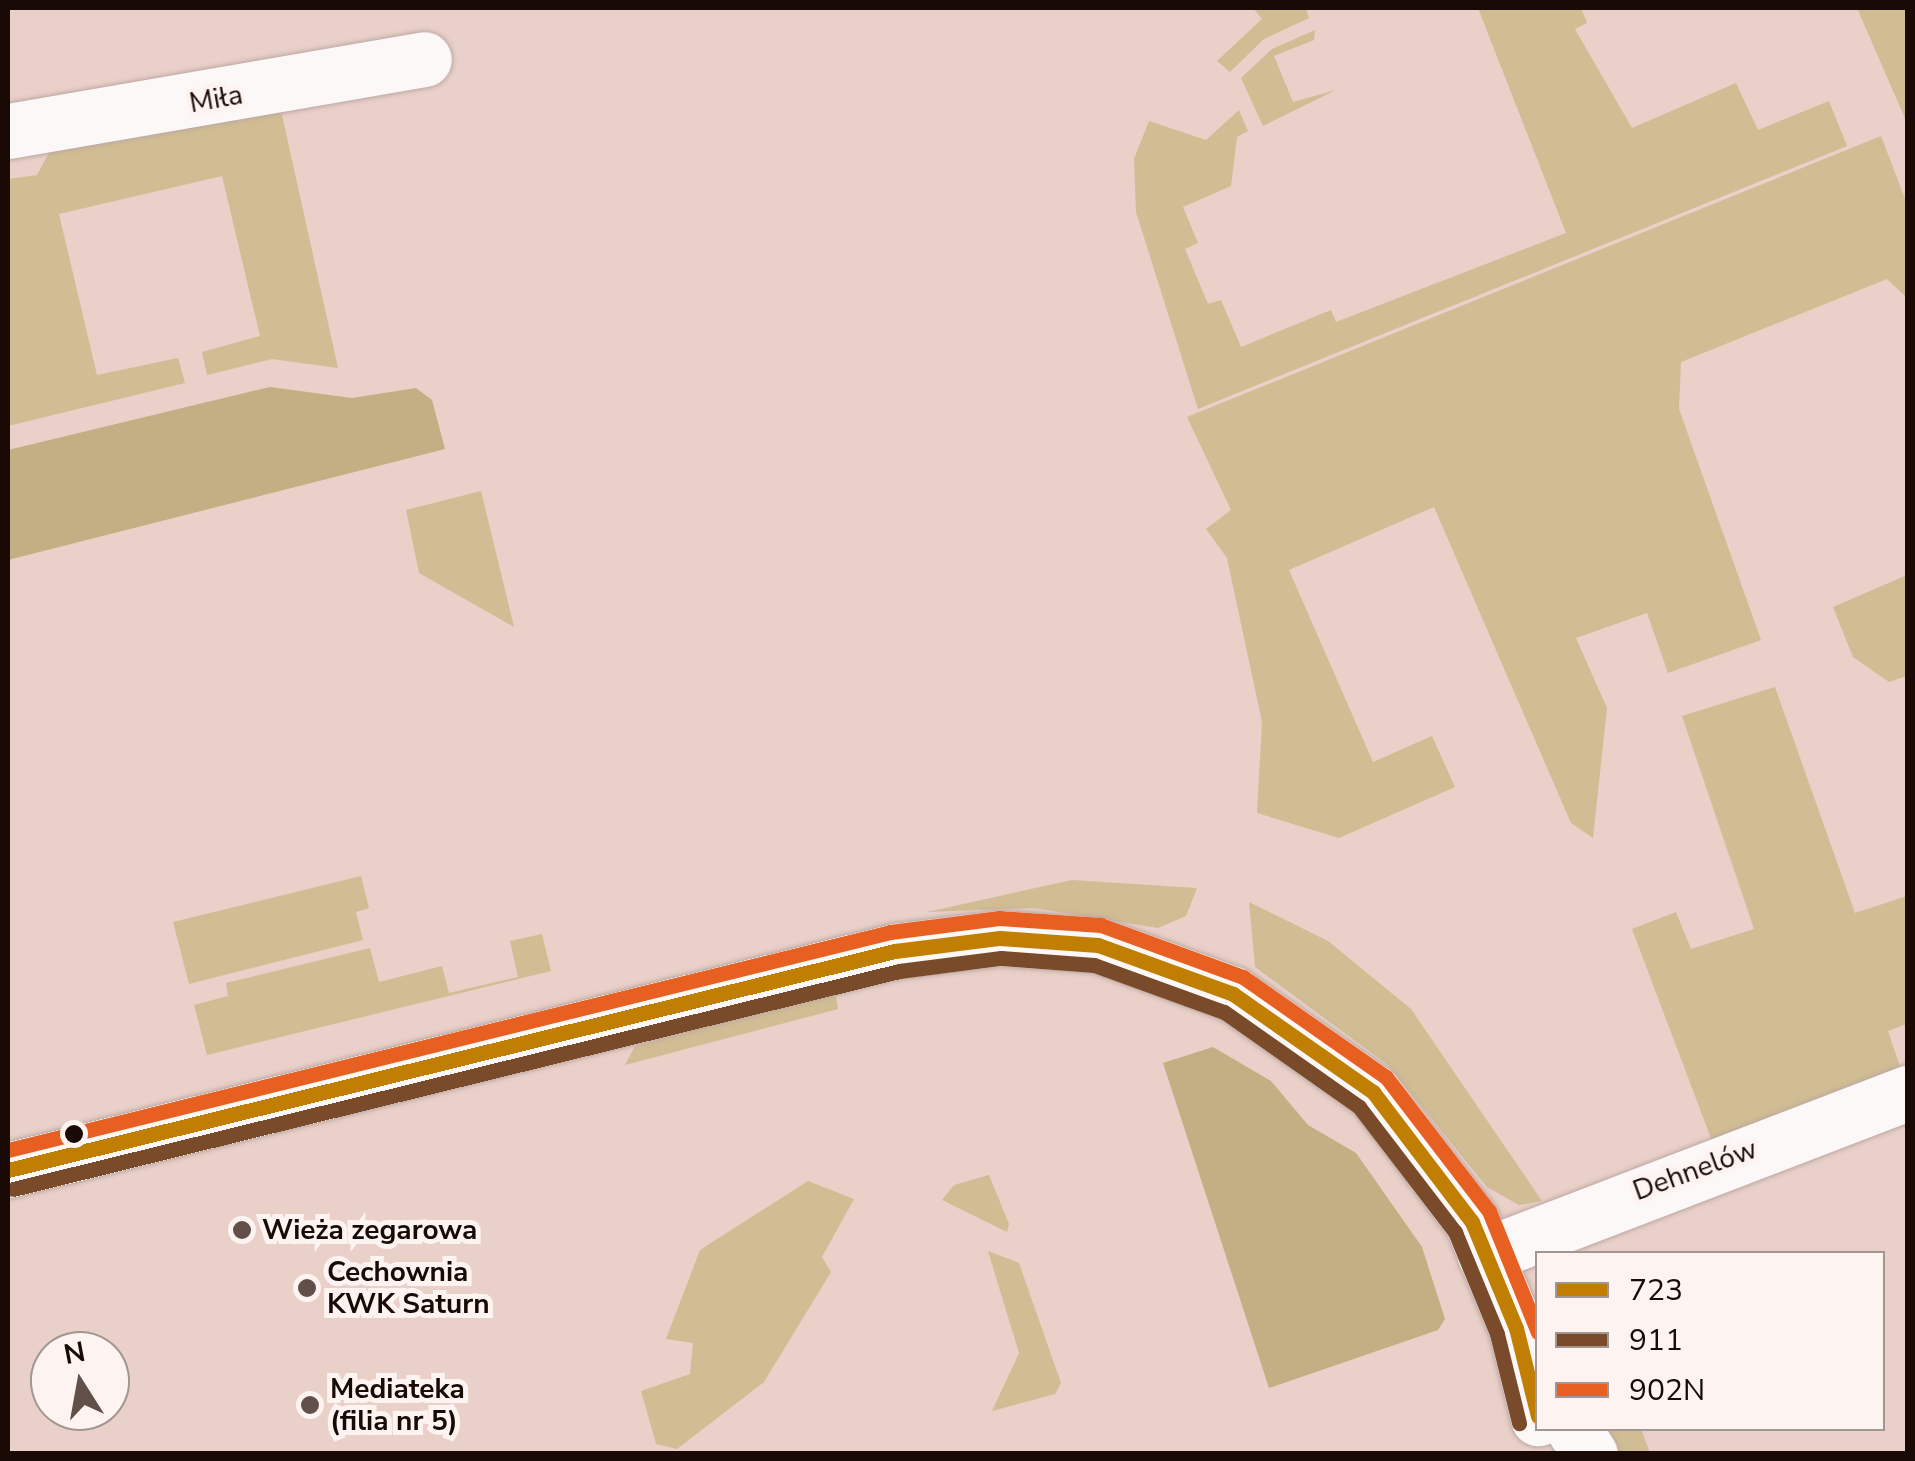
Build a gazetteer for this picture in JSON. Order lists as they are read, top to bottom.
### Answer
{
  "streets": {
    "street": ["Miła", "Dehnelów"]
  },
  "places": ["Wieża zegarowa", "Cechownia KWK Saturn", "Mediateka (filia nr 5)"],
  "lines": ["transit line 902N", "transit line 723", "transit line 911"],
  "legend": ["723", "911", "902N"],
  "north": "top"
}
